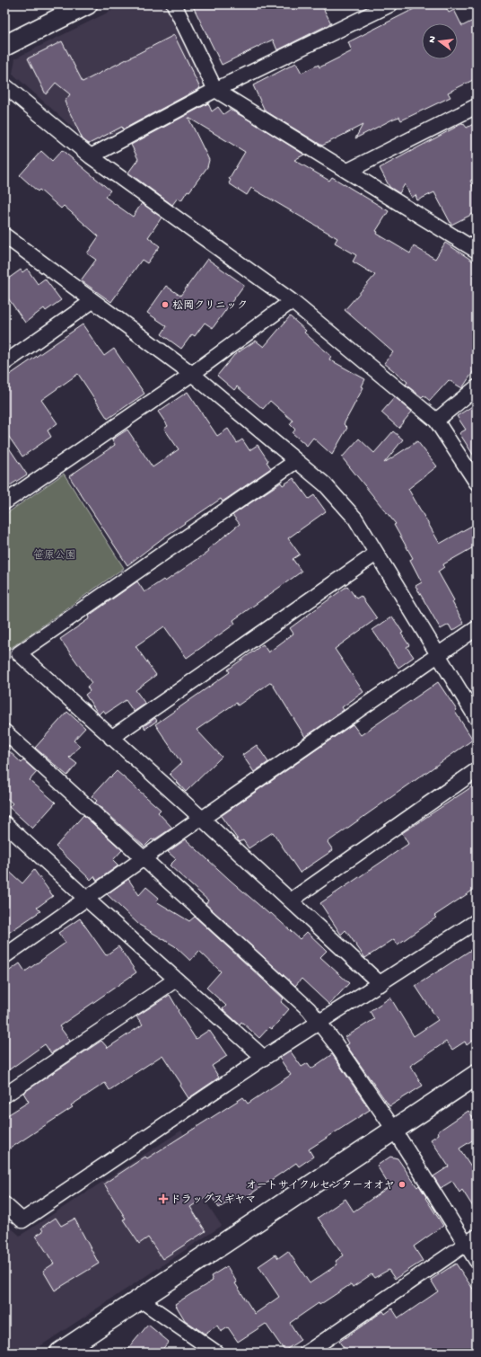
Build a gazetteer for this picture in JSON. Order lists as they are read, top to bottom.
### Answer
{
  "parks": ["笹原公園"],
  "places": {
    "other": ["松岡クリニック", "オートサイクルセンターオオヤ"],
    "health": ["ドラッグスギヤマ"]
  },
  "north": "left"
}
